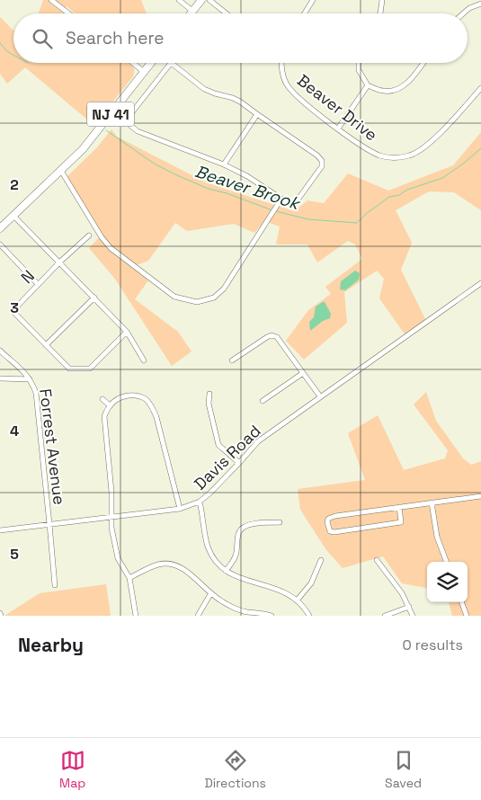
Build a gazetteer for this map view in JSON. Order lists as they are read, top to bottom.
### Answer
{
  "streets": {
    "main road": ["NJ 41"],
    "street": [
      "Beaver Drive",
      "N",
      "Forrest Avenue",
      "Davis Road"
    ]
  },
  "crossings": [
    ["Forrest Avenue", "Davis Road"]
  ],
  "water": ["Beaver Brook"],
  "page": {
    "search": "Search here",
    "heading": ["Nearby", "0 results"],
    "nav": ["Map", "Directions", "Saved"]
  },
  "grid": {
    "rows": [
      "2",
      "3",
      "4",
      "5"
    ]
  }
}
